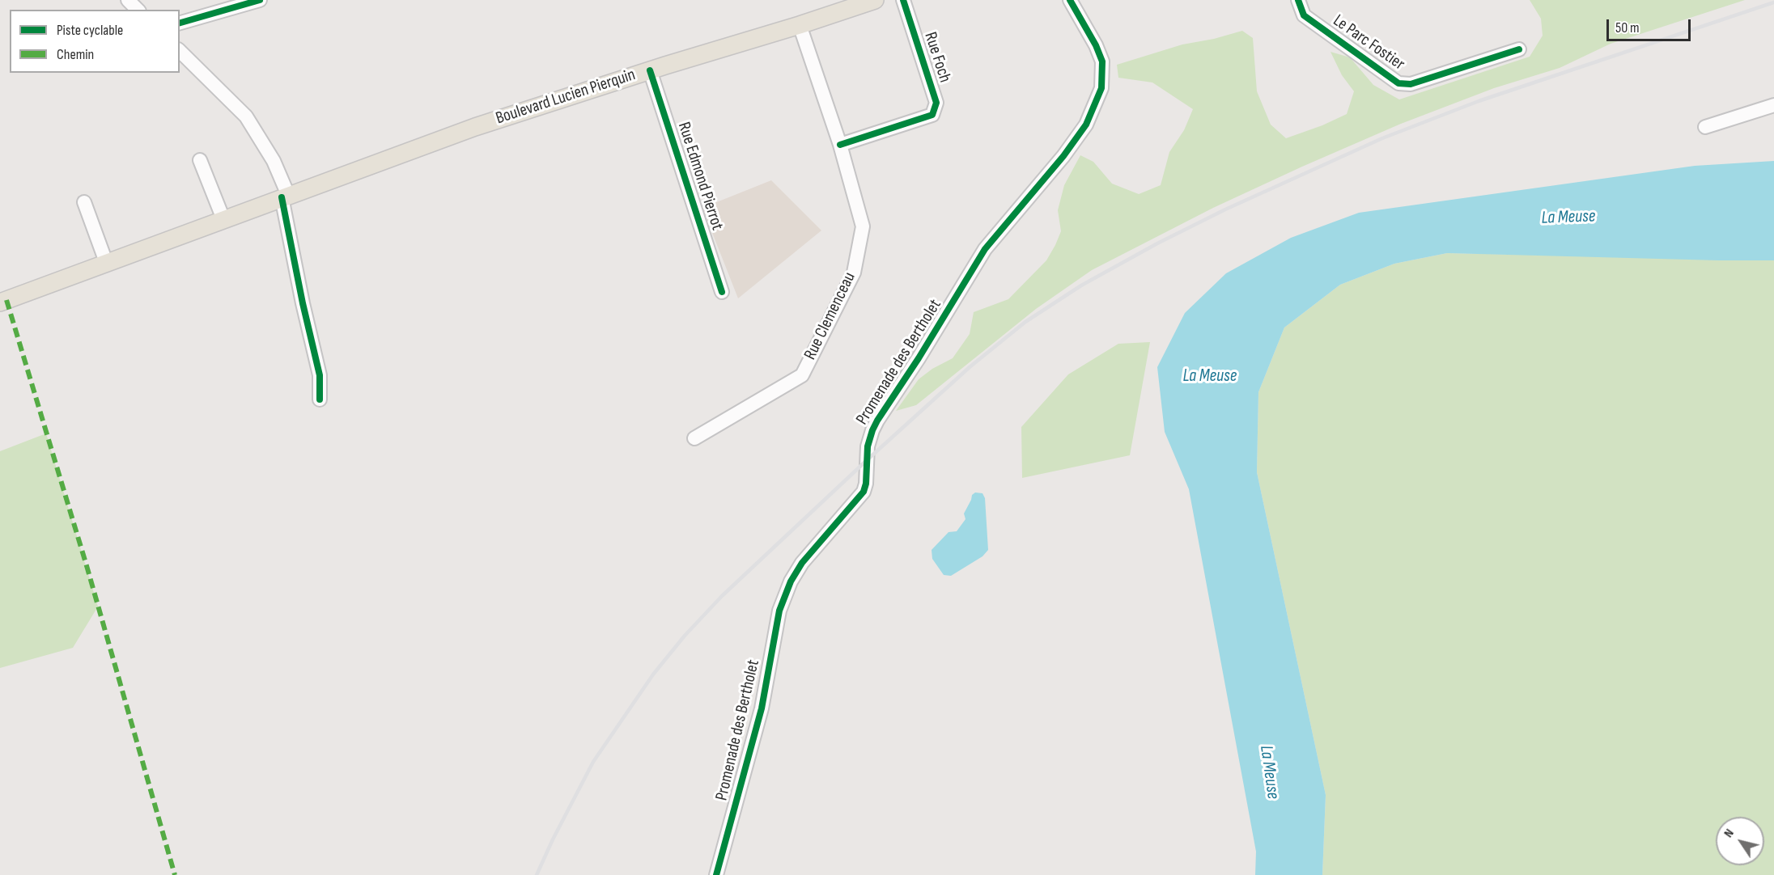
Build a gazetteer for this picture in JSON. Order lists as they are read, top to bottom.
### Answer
{
  "streets": {
    "main road": ["Boulevard Lucien Pierquin"],
    "street": [
      "Le Parc Fostier",
      "Rue Foch",
      "Rue Edmond Pierrot",
      "Rue Clemenceau",
      "Promenade des Bertholet"
    ]
  },
  "crossings": [
    ["Rue Foch", "Rue Clemenceau"],
    ["Boulevard Lucien Pierquin", "Rue Edmond Pierrot"],
    ["Boulevard Lucien Pierquin", "Rue Clemenceau"]
  ],
  "water": ["La Meuse"],
  "legend": ["Piste cyclable", "Chemin"],
  "scale_bar": "50 m",
  "north": "top left"
}
